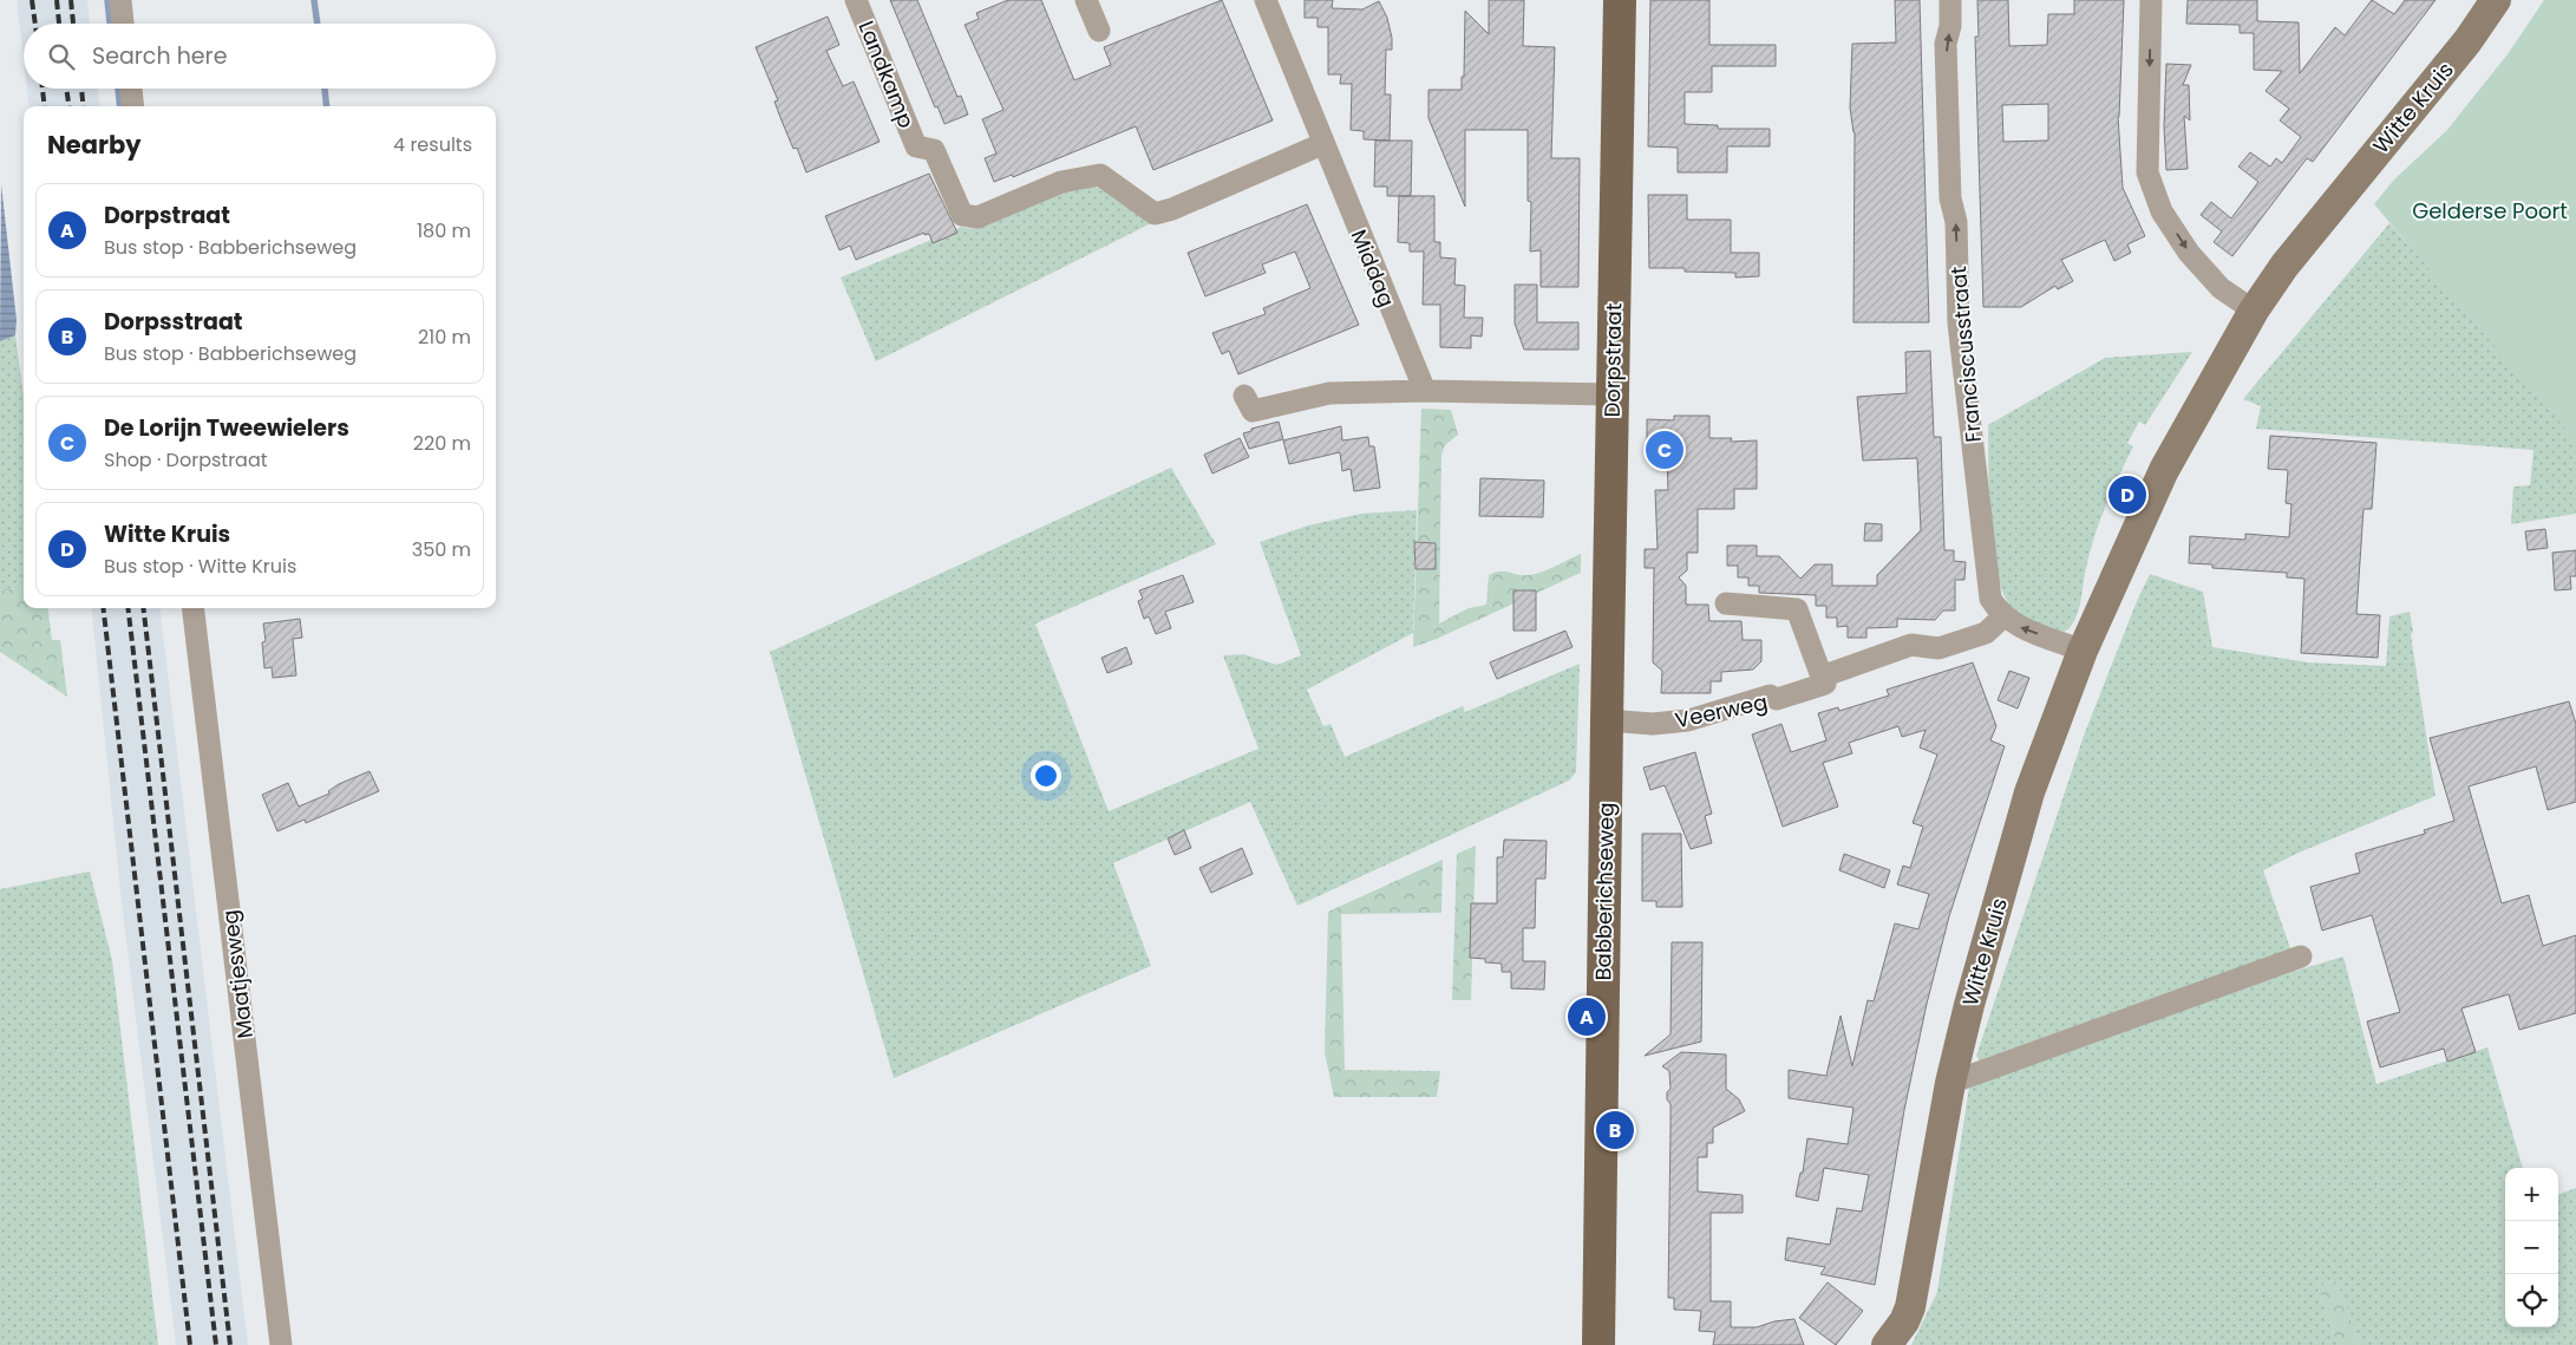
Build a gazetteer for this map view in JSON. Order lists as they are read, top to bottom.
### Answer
{
  "streets": {
    "main road": ["Witte Kruis", "Dorpstraat", "Babberichseweg"],
    "street": [
      "Landkamp",
      "Middag",
      "Franciscusstraat",
      "Veerweg",
      "Maatjesweg"
    ]
  },
  "crossings": [
    ["Landkamp", "Middag"],
    ["Franciscusstraat", "Veerweg"],
    ["Dorpstraat", "Veerweg"],
    ["Dorpstraat", "Babberichseweg"],
    ["Veerweg", "Babberichseweg"]
  ],
  "one_way": ["Franciscusstraat"],
  "parks": ["Gelderse Poort"],
  "page": {
    "search": "Search here",
    "heading": ["Nearby", "4 results"],
    "list": [
      {
        "mark": "A",
        "name": "Dorpstraat",
        "note": "Bus stop · Babberichseweg",
        "value": "180 m"
      },
      {
        "mark": "B",
        "name": "Dorpsstraat",
        "note": "Bus stop · Babberichseweg",
        "value": "210 m"
      },
      {
        "mark": "C",
        "name": "De Lorijn Tweewielers",
        "note": "Shop · Dorpstraat",
        "value": "220 m"
      },
      {
        "mark": "D",
        "name": "Witte Kruis",
        "note": "Bus stop · Witte Kruis",
        "value": "350 m"
      }
    ],
    "pins": [
      "C",
      "D",
      "A",
      "B"
    ],
    "map_buttons": ["+", "−"]
  }
}
